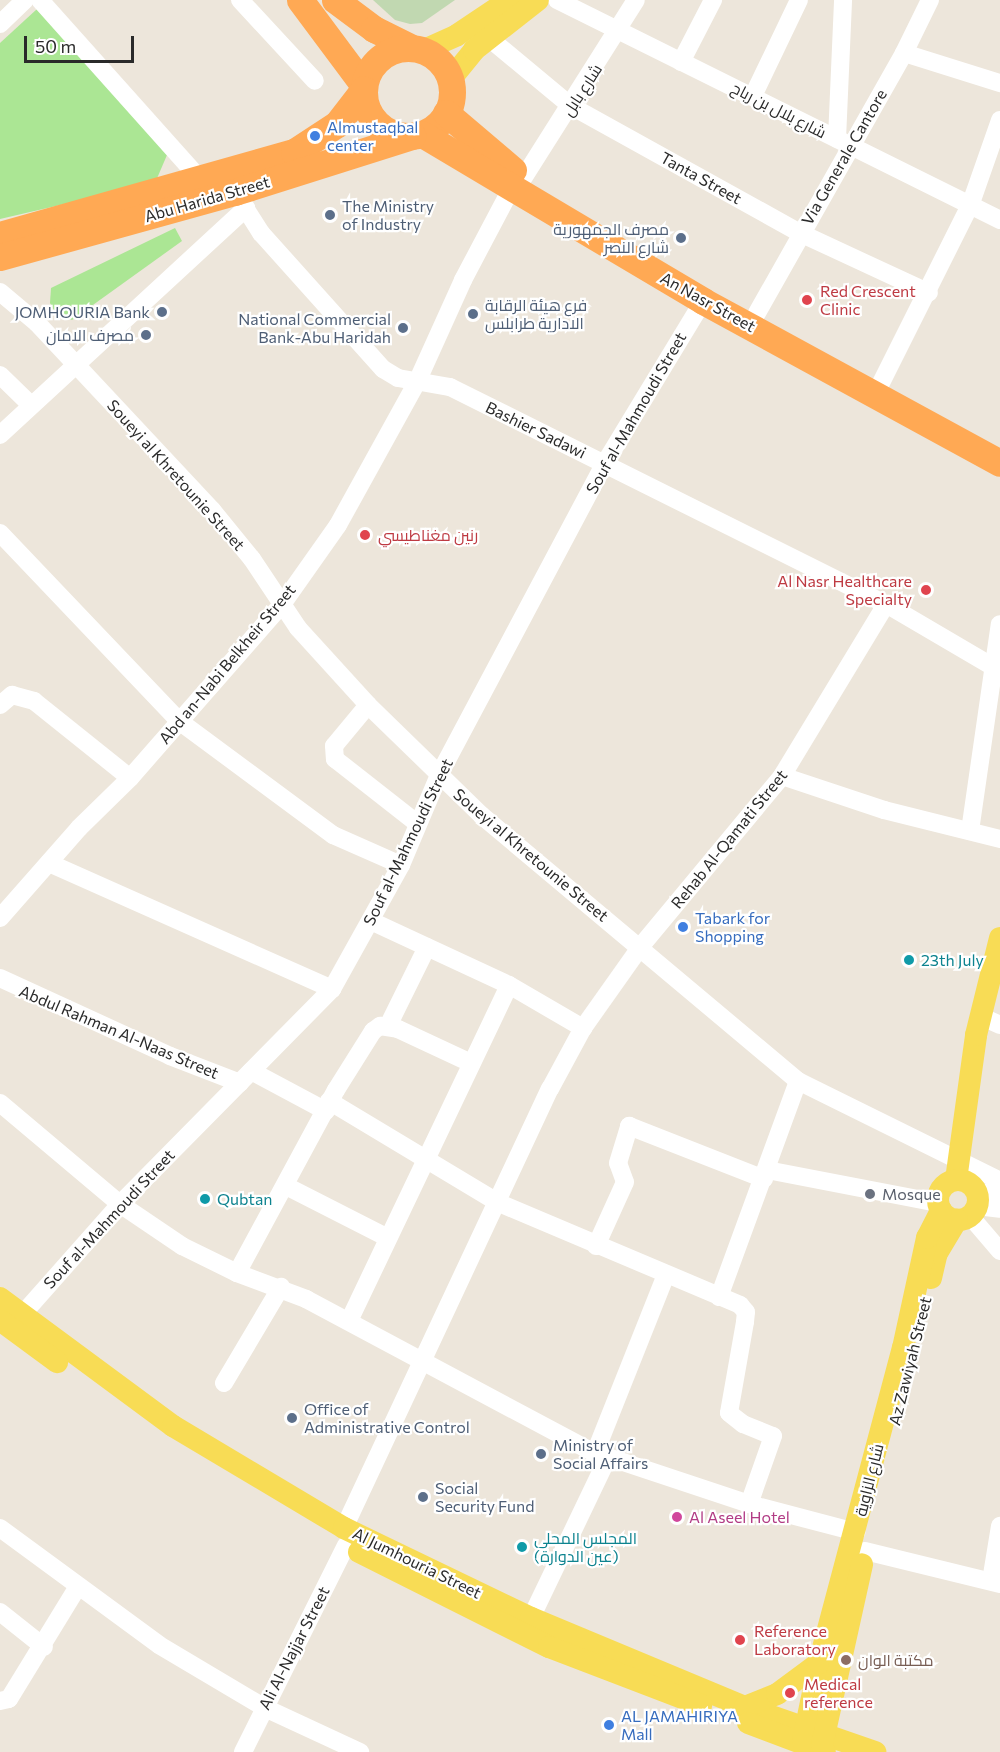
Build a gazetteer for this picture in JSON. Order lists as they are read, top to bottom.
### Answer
{
  "streets": {
    "highway": ["Abu Harida Street", "An Nasr Street"],
    "main road": ["Az Zawiyah Street", "شارع الزاوية", "Al Jumhouria Street"],
    "street": [
      "شارع بابل",
      "شارع بلال بن رباح",
      "Via Generale Cantore",
      "Tanta Street",
      "Souf al-Mahmoudi Street",
      "Bashier Sadawi",
      "Soueyi al Khretounie Street",
      "Abd an-Nabi Belkheir Street",
      "Rehab Al-Qamati Street",
      "Abdul Rahman Al-Naas Street",
      "Ali Al-Najjar Street"
    ]
  },
  "crossings": [
    ["شارع بابل", "شارع بلال بن رباح"],
    ["شارع بابل", "Tanta Street"],
    ["شارع بابل", "An Nasr Street"],
    ["شارع بابل", "Abd an-Nabi Belkheir Street"],
    ["شارع بلال بن رباح", "Via Generale Cantore"],
    ["Via Generale Cantore", "Tanta Street"],
    ["Via Generale Cantore", "An Nasr Street"],
    ["Abu Harida Street", "An Nasr Street"],
    ["Abu Harida Street", "Bashier Sadawi"],
    ["An Nasr Street", "Souf al-Mahmoudi Street"],
    ["An Nasr Street", "Abd an-Nabi Belkheir Street"],
    ["Souf al-Mahmoudi Street", "Bashier Sadawi"],
    ["Souf al-Mahmoudi Street", "Soueyi al Khretounie Street"],
    ["Souf al-Mahmoudi Street", "Abdul Rahman Al-Naas Street"],
    ["Souf al-Mahmoudi Street", "Al Jumhouria Street"],
    ["Bashier Sadawi", "Abd an-Nabi Belkheir Street"],
    ["Bashier Sadawi", "Rehab Al-Qamati Street"],
    ["Soueyi al Khretounie Street", "Abd an-Nabi Belkheir Street"],
    ["Soueyi al Khretounie Street", "Rehab Al-Qamati Street"],
    ["Soueyi al Khretounie Street", "Az Zawiyah Street"],
    ["Rehab Al-Qamati Street", "Abdul Rahman Al-Naas Street"],
    ["Rehab Al-Qamati Street", "Ali Al-Najjar Street"],
    ["Abdul Rahman Al-Naas Street", "Ali Al-Najjar Street"],
    ["Az Zawiyah Street", "شارع الزاوية"],
    ["Az Zawiyah Street", "Al Jumhouria Street"],
    ["شارع الزاوية", "Al Jumhouria Street"],
    ["Al Jumhouria Street", "Ali Al-Najjar Street"]
  ],
  "places": [
    "Almustaqbal center",
    "The Ministry of Industry",
    "مصرف الجمهورية شارع النصر",
    "Red Crescent Clinic",
    "JOMHOURIA Bank",
    "فرع هيئة الرقابة الادارية طرابلس",
    "National Commercial Bank-Abu Haridah",
    "مصرف الامان",
    "رنين مغناطيسي",
    "Al Nasr Healthcare Specialty",
    "Tabark for Shopping",
    "23th July",
    "Mosque",
    "Qubtan",
    "Office of Administrative Control",
    "Ministry of Social Affairs",
    "Social Security Fund",
    "Al Aseel Hotel",
    "المجلس المحلي (عين الدوارة)",
    "Reference Laboratory",
    "مكتبة الوان",
    "Medical reference",
    "AL JAMAHIRIYA Mall"
  ],
  "scale_bar": "50 m"
}
